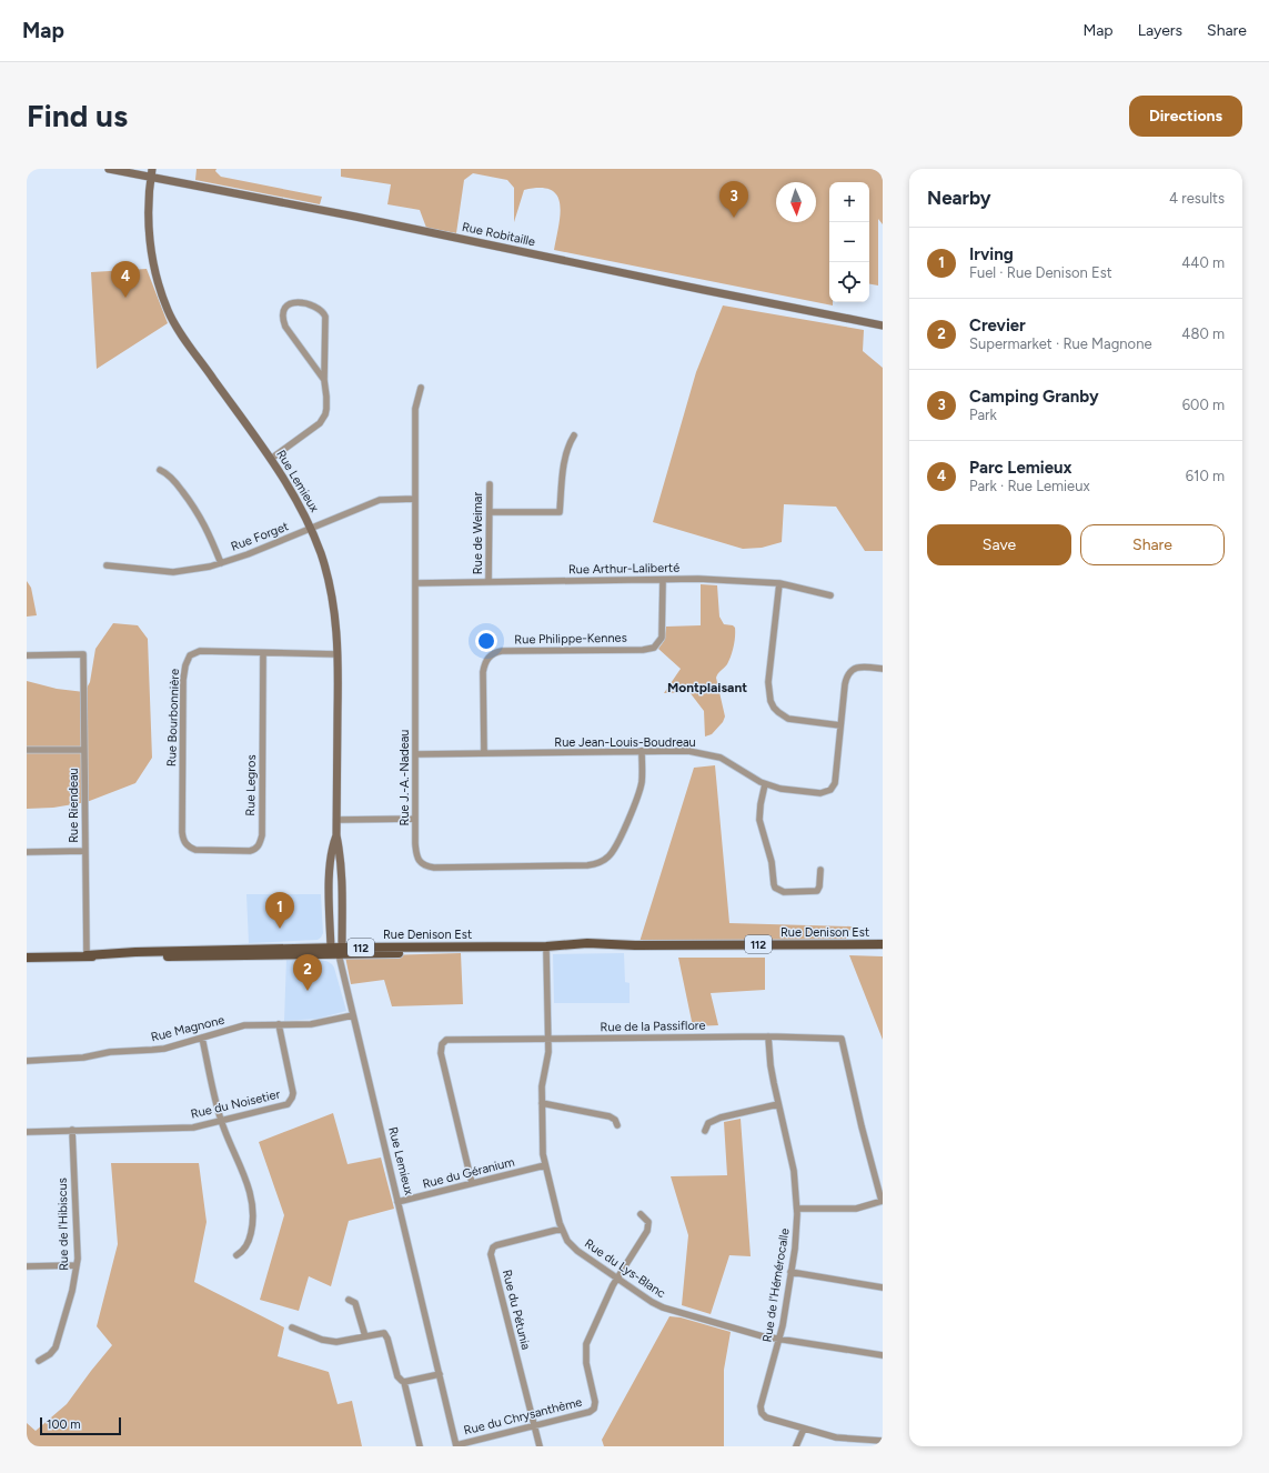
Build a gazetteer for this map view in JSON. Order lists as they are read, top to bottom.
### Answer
{
  "streets": {
    "main road": ["Rue Denison Est", "112"],
    "street": [
      "Rue Robitaille",
      "Rue Lemieux",
      "Rue de Weimar",
      "Rue Forget",
      "Rue Arthur-Laliberté",
      "Rue Philippe-Kennes",
      "Rue Bourbonnière",
      "Rue Jean-Louis-Boudreau",
      "Rue J.-A.-Nadeau",
      "Rue Legros",
      "Rue Riendeau",
      "Rue de la Passiflore",
      "Rue Magnone",
      "Rue du Noisetier",
      "Rue du Géranium",
      "Rue de l'Hibiscus",
      "Rue du Lys-Blanc",
      "Rue de l'Hémérocalle",
      "Rue du Pétunia",
      "Rue du Chrysanthème"
    ]
  },
  "crossings": [
    ["Rue Robitaille", "Rue Lemieux"],
    ["Rue Lemieux", "Rue Forget"],
    ["Rue Lemieux", "Rue Bourbonnière"],
    ["Rue Lemieux", "Rue Denison Est"],
    ["Rue Lemieux", "Rue Magnone"],
    ["Rue Lemieux", "Rue du Géranium"],
    ["Rue Lemieux", "Rue du Chrysanthème"],
    ["Rue de Weimar", "Rue Arthur-Laliberté"],
    ["Rue Forget", "Rue J.-A.-Nadeau"],
    ["Rue Arthur-Laliberté", "Rue Philippe-Kennes"],
    ["Rue Arthur-Laliberté", "Rue J.-A.-Nadeau"],
    ["Rue Philippe-Kennes", "Rue Jean-Louis-Boudreau"],
    ["Rue Bourbonnière", "Rue Legros"],
    ["Rue Jean-Louis-Boudreau", "Rue J.-A.-Nadeau"],
    ["Rue Riendeau", "Rue Denison Est"],
    ["Rue Denison Est", "Rue du Lys-Blanc"],
    ["Rue de la Passiflore", "Rue du Géranium"],
    ["Rue de la Passiflore", "Rue du Lys-Blanc"],
    ["Rue de la Passiflore", "Rue de l'Hémérocalle"],
    ["Rue Magnone", "Rue du Noisetier"],
    ["Rue du Noisetier", "Rue de l'Hibiscus"],
    ["Rue du Géranium", "Rue du Lys-Blanc"],
    ["Rue du Lys-Blanc", "Rue de l'Hémérocalle"],
    ["Rue du Lys-Blanc", "Rue du Pétunia"],
    ["Rue du Lys-Blanc", "Rue du Chrysanthème"],
    ["Rue du Pétunia", "Rue du Chrysanthème"]
  ],
  "districts": ["Montplaisant"],
  "scale_bar": "100 m",
  "north": "bottom",
  "page": {
    "header": "Map",
    "nav": ["Map", "Layers", "Share"],
    "buttons": [
      "Directions",
      ["Save", "Share"]
    ],
    "title": "Find us",
    "heading": ["Nearby", "4 results"],
    "pins": [
      "3",
      "4",
      "1",
      "2"
    ],
    "map_buttons": ["+", "−"],
    "list": [
      {
        "mark": "1",
        "name": "Irving",
        "note": "Fuel · Rue Denison Est",
        "value": "440 m"
      },
      {
        "mark": "2",
        "name": "Crevier",
        "note": "Supermarket · Rue Magnone",
        "value": "480 m"
      },
      {
        "mark": "3",
        "name": "Camping Granby",
        "note": "Park",
        "value": "600 m"
      },
      {
        "mark": "4",
        "name": "Parc Lemieux",
        "note": "Park · Rue Lemieux",
        "value": "610 m"
      }
    ],
    "scale": "100 m"
  }
}
